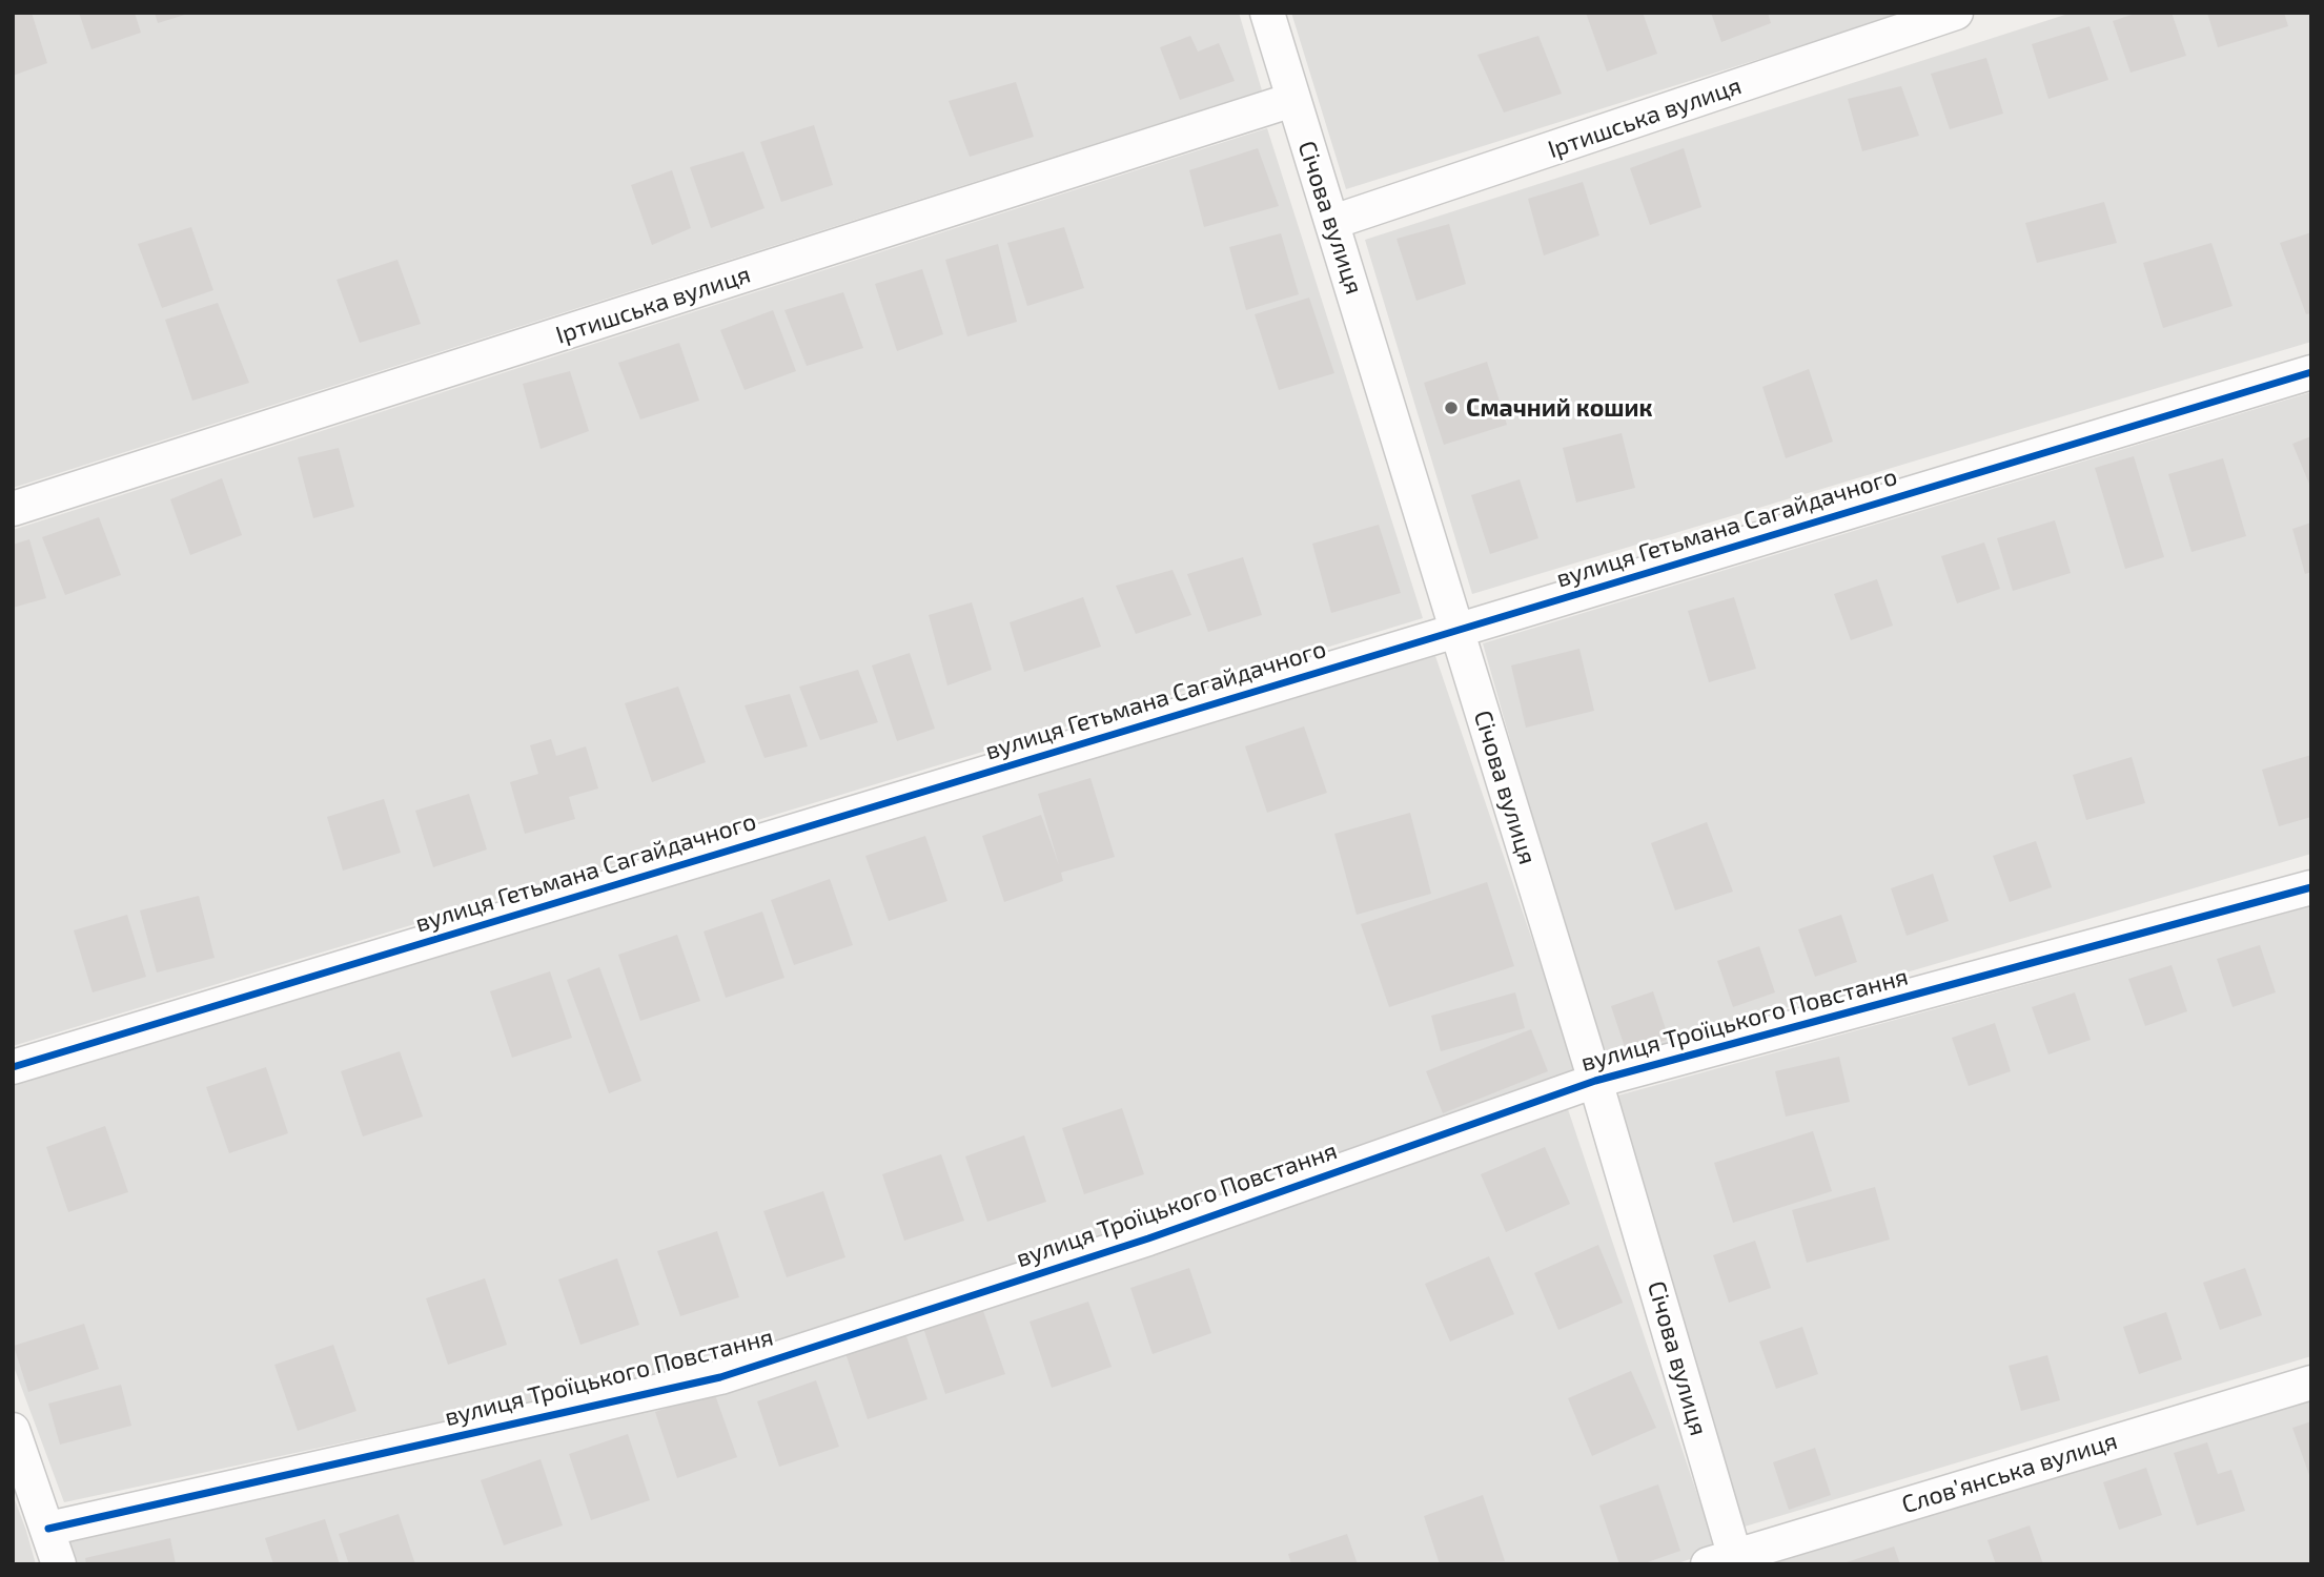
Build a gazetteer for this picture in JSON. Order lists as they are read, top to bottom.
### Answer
{
  "streets": {
    "street": [
      "Іртишська вулиця",
      "Січова вулиця",
      "вулиця Гетьмана Сагайдачного",
      "вулиця Троїцького Повстання",
      "Словʼянська вулиця"
    ]
  },
  "crossings": [
    ["Іртишська вулиця", "Січова вулиця"],
    ["Січова вулиця", "вулиця Гетьмана Сагайдачного"],
    ["Січова вулиця", "вулиця Троїцького Повстання"],
    ["Січова вулиця", "Словʼянська вулиця"]
  ],
  "places": ["Смачний кошик"]
}
